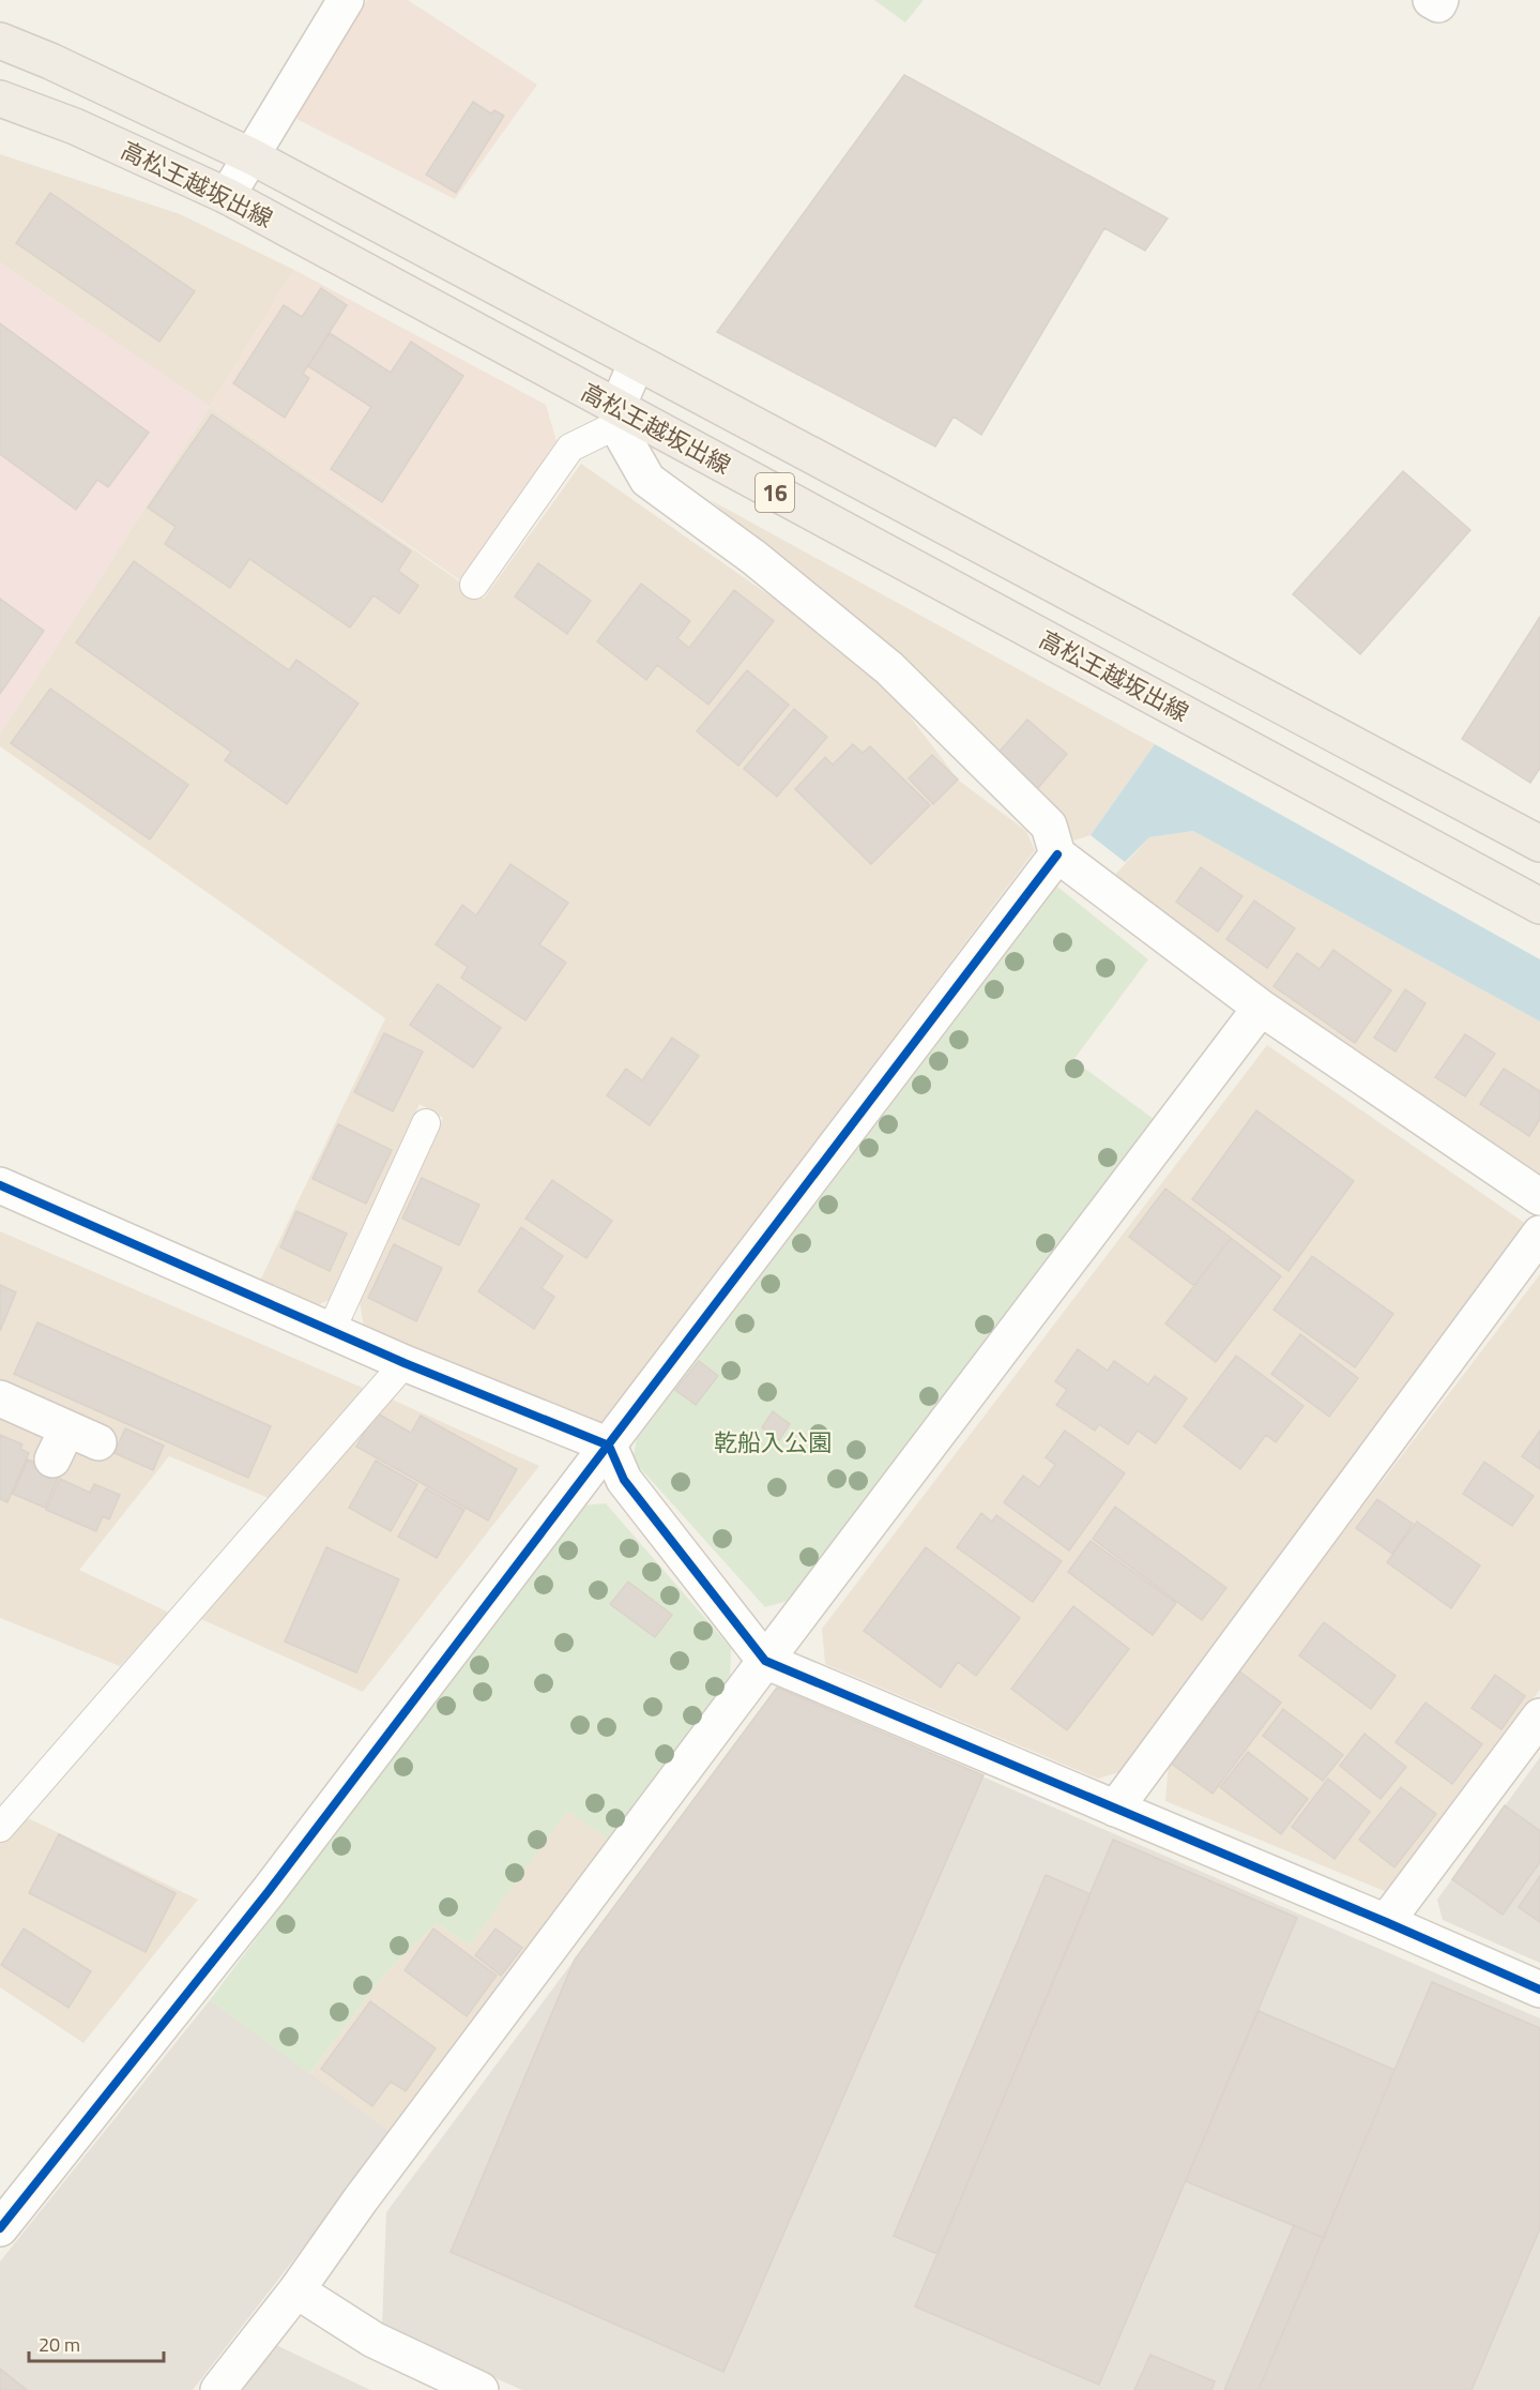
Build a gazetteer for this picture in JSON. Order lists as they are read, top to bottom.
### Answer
{
  "streets": {
    "main road": ["高松王越坂出線", "16"]
  },
  "parks": ["乾船入公園"],
  "scale_bar": "20 m"
}
